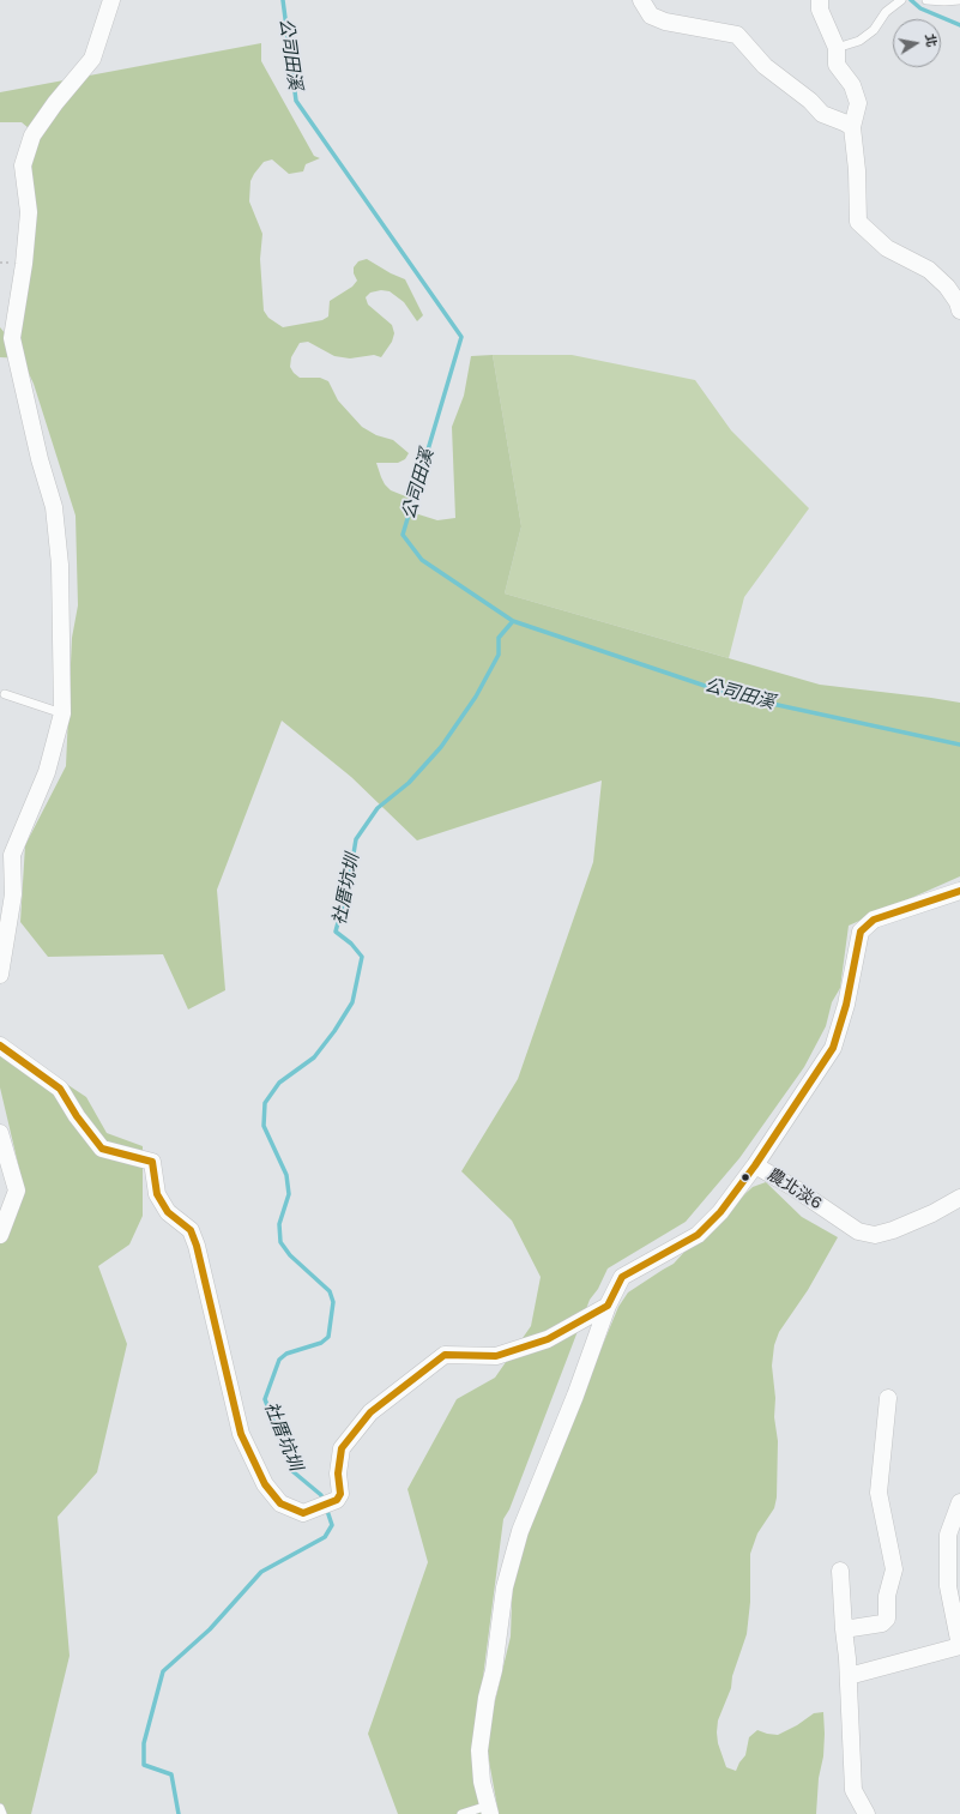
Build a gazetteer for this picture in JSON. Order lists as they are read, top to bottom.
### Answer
{
  "streets": {
    "street": ["農北淡6"]
  },
  "water": ["公司田溪", "社厝坑圳"],
  "north": "right"
}
